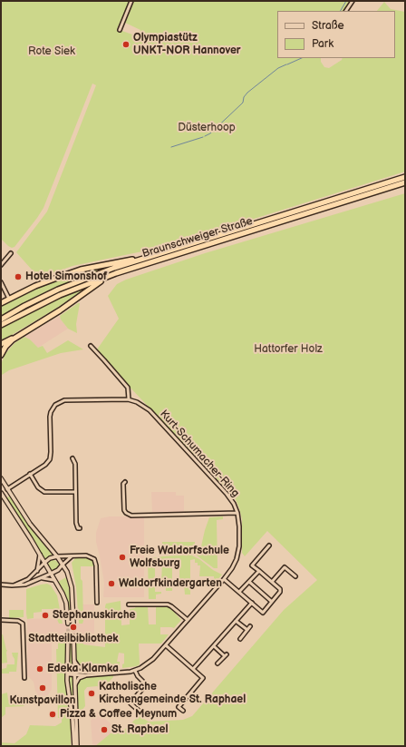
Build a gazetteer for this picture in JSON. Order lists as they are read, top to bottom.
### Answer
{
  "streets": {
    "highway": ["Braunschweiger Straße"],
    "street": ["Kurt-Schumacher-Ring"]
  },
  "parks": ["Rote Siek", "Düsterhoop", "Hattorfer Holz"],
  "places": [
    "Olympiastütz UNKT-NOR Hannover",
    "Hotel Simonshof",
    "Freie Waldorfschule Wolfsburg",
    "Waldorfkindergarten",
    "Stephanuskirche",
    "Stadtteilbibliothek",
    "Edeka Klamka",
    "Kunstpavillon",
    "Katholische Kirchengemeinde St. Raphael",
    "Pizza & Coffee Meynum",
    "St. Raphael"
  ],
  "legend": ["Straße", "Park"]
}
